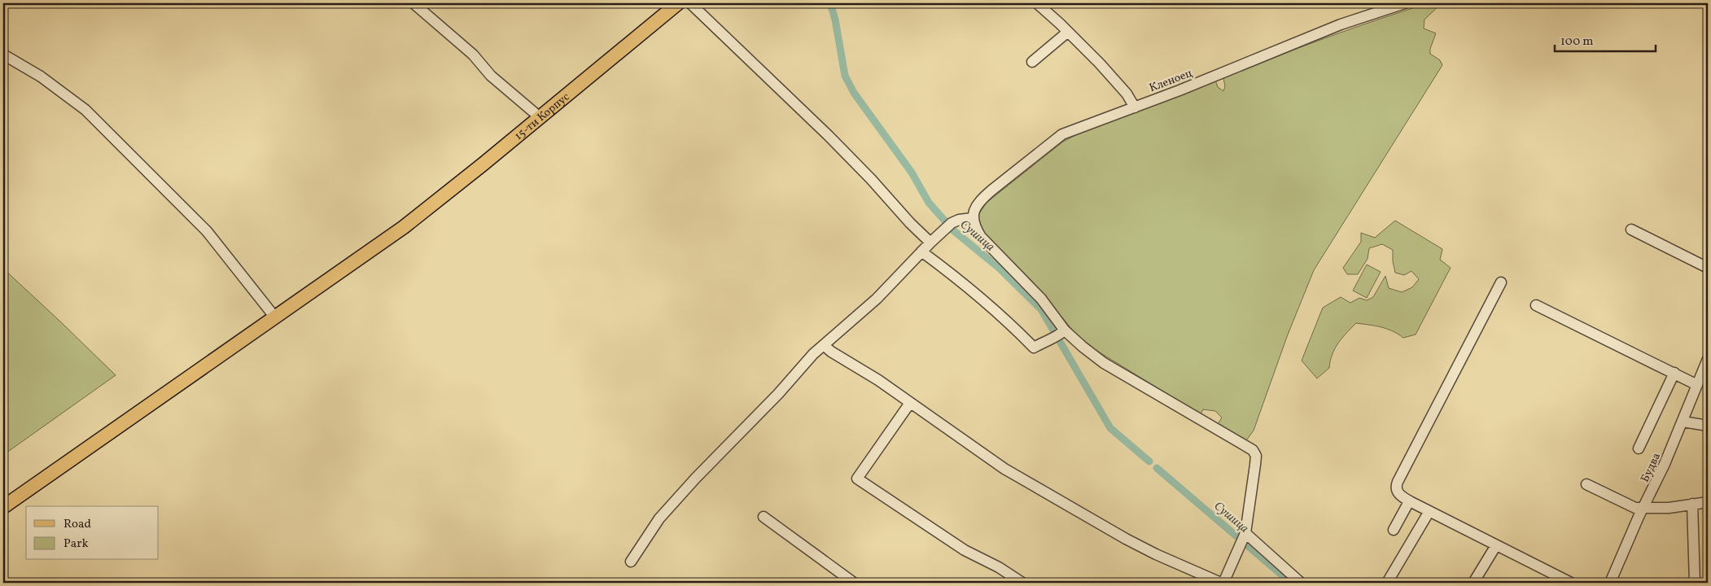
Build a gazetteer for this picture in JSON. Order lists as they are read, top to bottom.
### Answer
{
  "streets": {
    "main road": ["15-ти Корпус"],
    "street": ["Кленоец", "Будва"]
  },
  "water": ["Сушица"],
  "legend": ["Road", "Park"],
  "scale_bar": "100 m"
}
